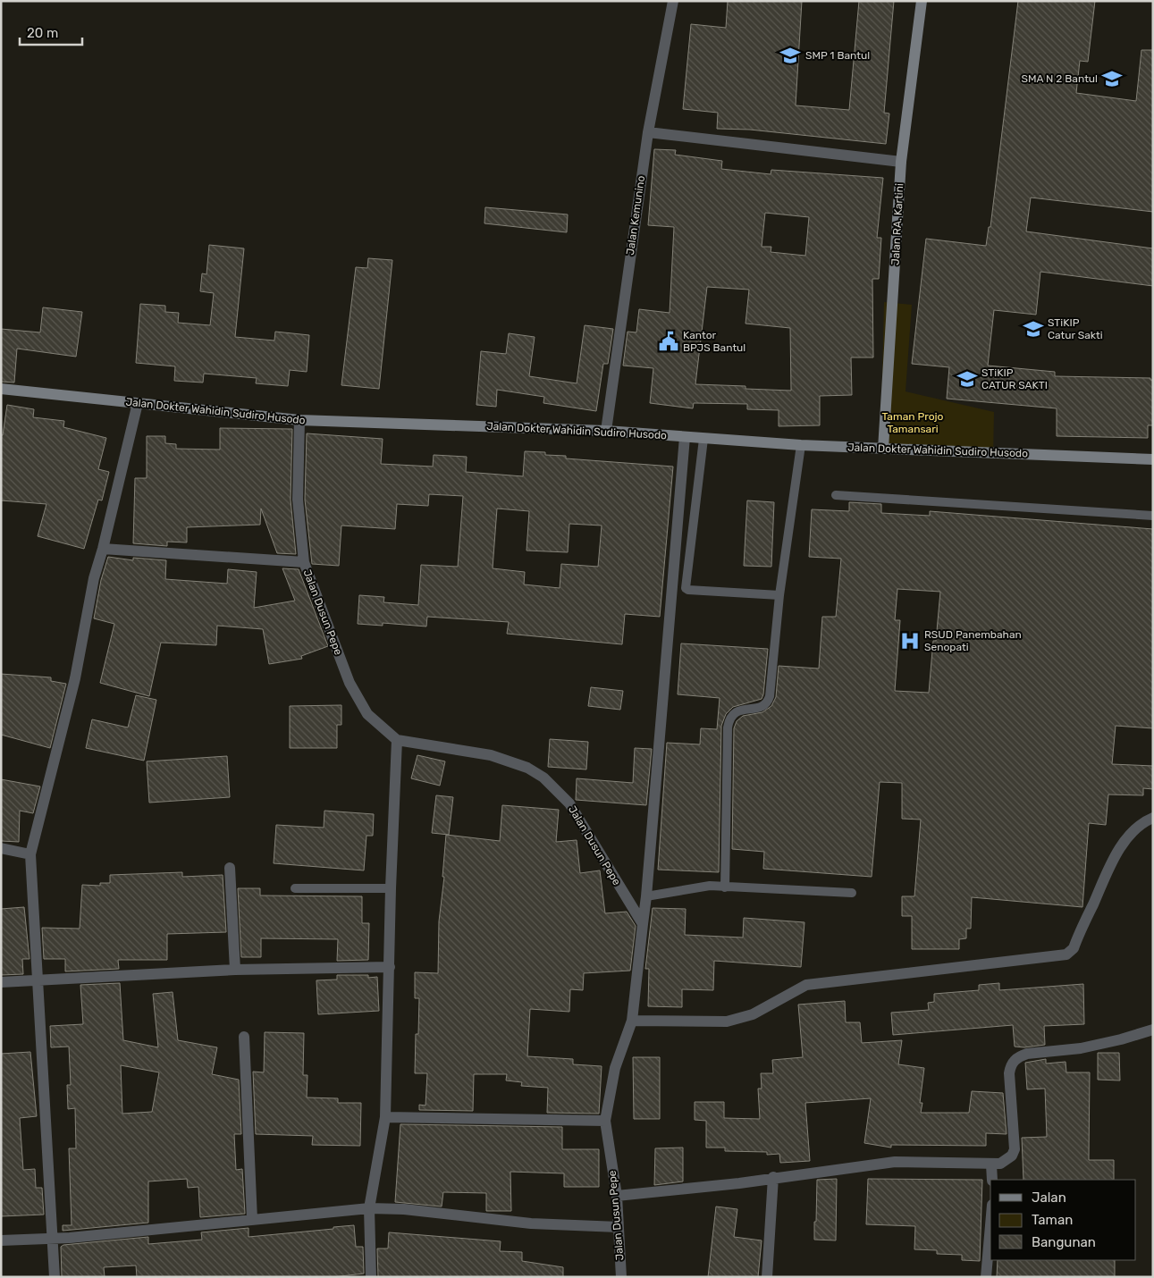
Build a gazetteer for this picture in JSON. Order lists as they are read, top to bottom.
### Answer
{
  "streets": {
    "main road": ["Jalan RA. Kartini", "Jalan Dokter Wahidin Sudiro Husodo"],
    "street": ["Jalan Kemunino", "Jalan Dusun Pepe"]
  },
  "crossings": [
    ["Jalan Kemunino", "Jalan Dokter Wahidin Sudiro Husodo"],
    ["Jalan RA. Kartini", "Jalan Dokter Wahidin Sudiro Husodo"],
    ["Jalan Dokter Wahidin Sudiro Husodo", "Jalan Dusun Pepe"]
  ],
  "parks": ["Taman Projo Tamansari"],
  "places": {
    "school or university": [
      "SMP 1 Bantul",
      "SMA N 2 Bantul",
      "STiKIP Catur Sakti",
      "STiKIP CATUR SAKTI"
    ],
    "public building": ["Kantor BPJS Bantul"],
    "hospital": ["RSUD Panembahan Senopati"]
  },
  "legend": ["Jalan", "Taman", "Bangunan"],
  "scale_bar": "20 m"
}
